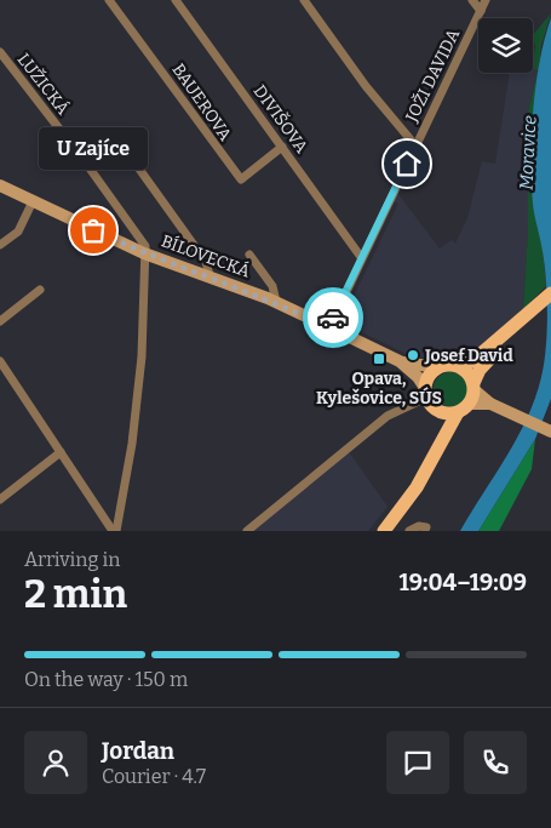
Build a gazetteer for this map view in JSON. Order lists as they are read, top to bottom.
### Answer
{
  "streets": {
    "main road": ["BÍLOVECKÁ"],
    "street": [
      "JOŽI DAVIDA",
      "LUŽICKÁ",
      "BAUEROVA",
      "DIVIŠOVA"
    ]
  },
  "crossings": [
    ["JOŽI DAVIDA", "DIVIŠOVA"],
    ["JOŽI DAVIDA", "BÍLOVECKÁ"],
    ["LUŽICKÁ", "BÍLOVECKÁ"],
    ["BAUEROVA", "DIVIŠOVA"]
  ],
  "water": ["Moravice"],
  "places": {
    "other": ["U Zajíce", "Josef David"],
    "transit": ["Opava, Kylešovice, SÚS"]
  },
  "page": {
    "bubble": "U Zajíce",
    "heading": ["2 min", "Arriving in", "19:04–19:09"],
    "panel": ["Jordan", "Courier · 4.7"],
    "bar": "On the way · 150 m"
  }
}
